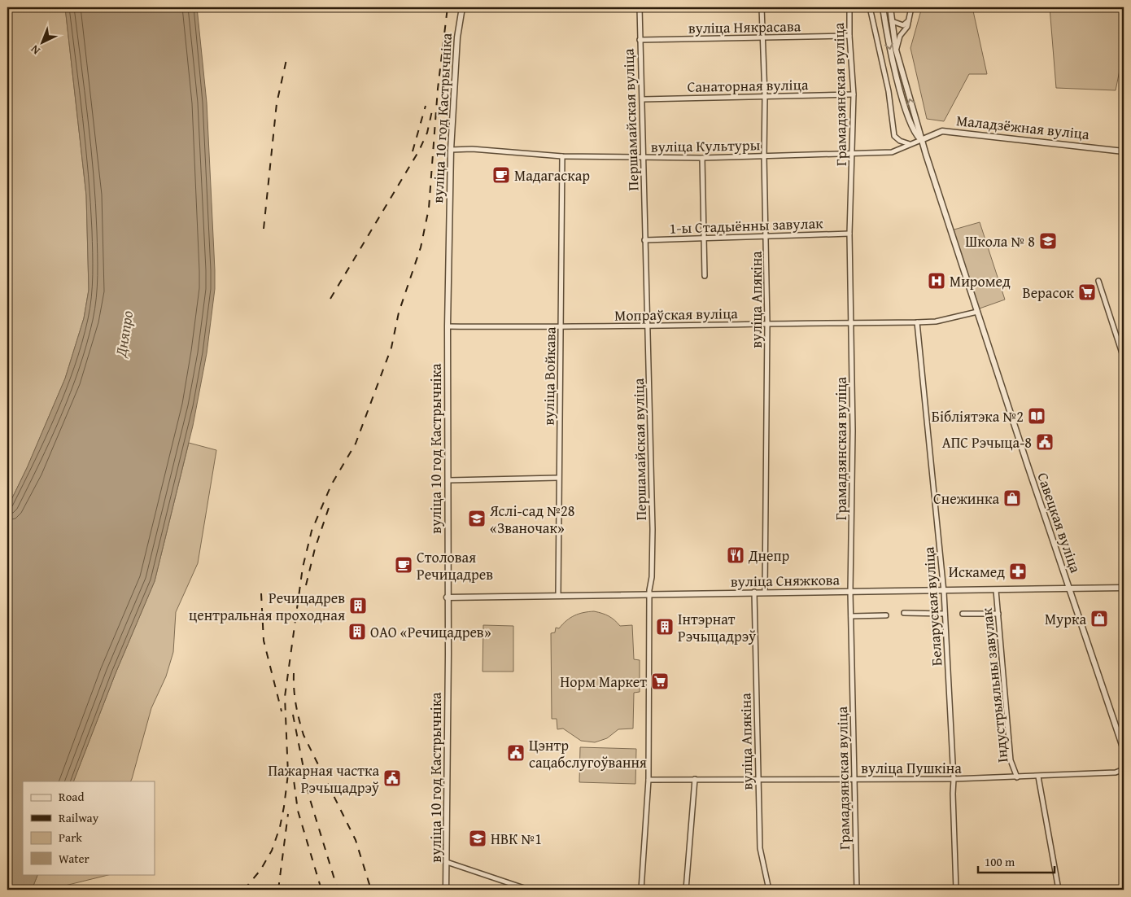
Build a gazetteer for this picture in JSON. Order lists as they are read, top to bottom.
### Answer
{
  "streets": {
    "street": [
      "вуліца Някрасава",
      "Санаторная вуліца",
      "Грамадзянская вуліца",
      "вуліца 10 год Кастрычніка",
      "Першамайская вуліца",
      "Маладзёжная вуліца",
      "вуліца Культуры",
      "1-ы Стадыённы завулак",
      "вуліца Апякіна",
      "Мопраўская вуліца",
      "вуліца Войкава",
      "Савецкая вуліца",
      "вуліца Сняжкова",
      "Беларуская вуліца",
      "Індустрыяльны завулак",
      "вуліца Пушкіна"
    ]
  },
  "crossings": [
    ["вуліца Някрасава", "Грамадзянская вуліца"],
    ["вуліца Някрасава", "Першамайская вуліца"],
    ["вуліца Някрасава", "вуліца Апякіна"],
    ["Санаторная вуліца", "Грамадзянская вуліца"],
    ["Санаторная вуліца", "Першамайская вуліца"],
    ["Санаторная вуліца", "вуліца Апякіна"],
    ["Грамадзянская вуліца", "вуліца Культуры"],
    ["Грамадзянская вуліца", "1-ы Стадыённы завулак"],
    ["Грамадзянская вуліца", "Мопраўская вуліца"],
    ["Грамадзянская вуліца", "вуліца Сняжкова"],
    ["Грамадзянская вуліца", "вуліца Пушкіна"],
    ["вуліца 10 год Кастрычніка", "вуліца Культуры"],
    ["вуліца 10 год Кастрычніка", "Мопраўская вуліца"],
    ["вуліца 10 год Кастрычніка", "вуліца Сняжкова"],
    ["Першамайская вуліца", "вуліца Культуры"],
    ["Першамайская вуліца", "1-ы Стадыённы завулак"],
    ["Першамайская вуліца", "Мопраўская вуліца"],
    ["Першамайская вуліца", "вуліца Сняжкова"],
    ["Першамайская вуліца", "вуліца Пушкіна"],
    ["Маладзёжная вуліца", "вуліца Культуры"],
    ["Маладзёжная вуліца", "Савецкая вуліца"],
    ["вуліца Культуры", "вуліца Апякіна"],
    ["вуліца Культуры", "вуліца Войкава"],
    ["вуліца Культуры", "Савецкая вуліца"],
    ["1-ы Стадыённы завулак", "вуліца Апякіна"],
    ["вуліца Апякіна", "Мопраўская вуліца"],
    ["вуліца Апякіна", "вуліца Сняжкова"],
    ["вуліца Апякіна", "вуліца Пушкіна"],
    ["Мопраўская вуліца", "вуліца Войкава"],
    ["Мопраўская вуліца", "Савецкая вуліца"],
    ["Мопраўская вуліца", "Беларуская вуліца"],
    ["вуліца Войкава", "вуліца Сняжкова"],
    ["Савецкая вуліца", "вуліца Сняжкова"],
    ["вуліца Сняжкова", "Беларуская вуліца"],
    ["вуліца Сняжкова", "Індустрыяльны завулак"],
    ["Беларуская вуліца", "вуліца Пушкіна"],
    ["Індустрыяльны завулак", "вуліца Пушкіна"]
  ],
  "water": ["Дняпро"],
  "places": {
    "cafe": ["Мадагаскар", "Столовая Речицадрев"],
    "school or university": ["Школа № 8", "Яслі-сад №28 «Званочак»", "НВК №1"],
    "hospital": ["Миромед"],
    "supermarket": ["Верасок", "Норм Маркет"],
    "library": ["Бібліятэка №2"],
    "public building": ["АПС Рэчыца-8", "Цэнтр сацабслугоўвання", "Пажарная частка Рэчыцадрэў"],
    "shop": ["Снежинка", "Мурка"],
    "restaurant": ["Днепр"],
    "pharmacy": ["Искамед"],
    "building": ["Речицадрев центральная проходная", "Інтэрнат Рэчыцадрэў", "ОАО «Речицадрев»"]
  },
  "legend": [
    "Road",
    "Railway",
    "Park",
    "Water"
  ],
  "scale_bar": "100 m",
  "north": "bottom left"
}
